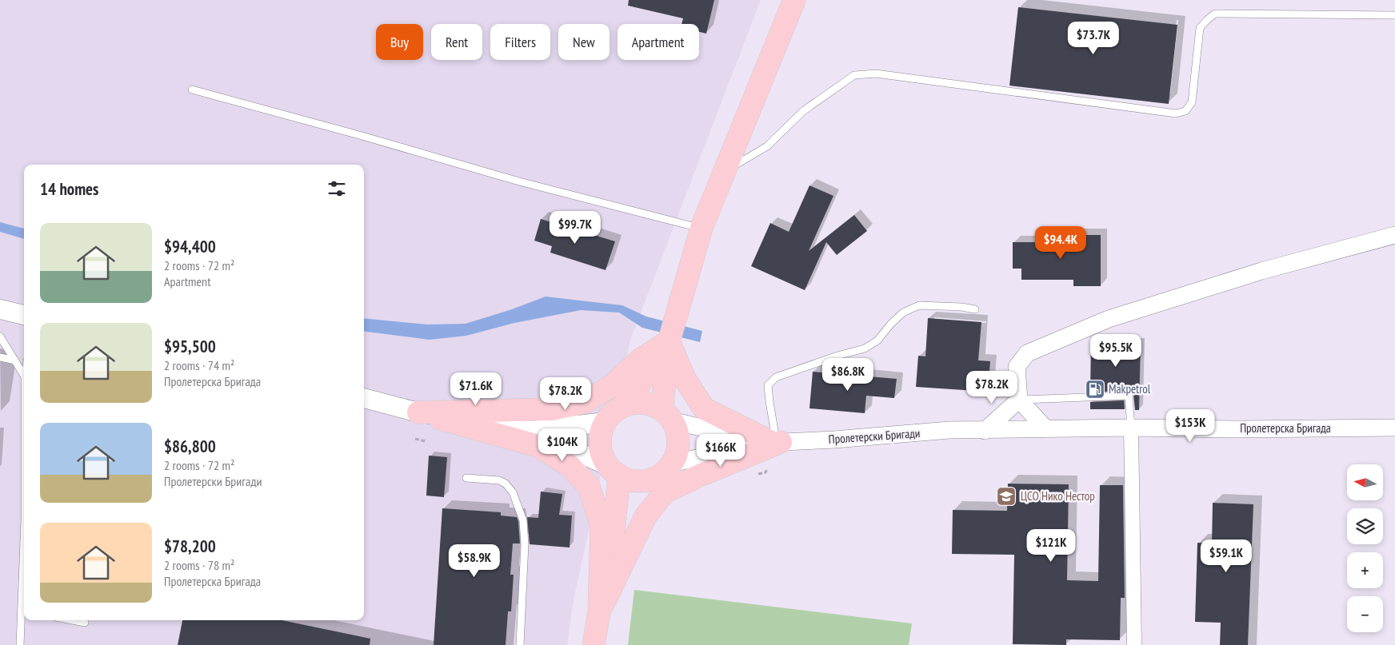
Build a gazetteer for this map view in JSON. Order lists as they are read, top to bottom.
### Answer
{
  "streets": {
    "street": ["Пролетерска Бригада", "Пролетерски Бригади"]
  },
  "crossings": [
    ["Пролетерска Бригада", "Пролетерски Бригади"]
  ],
  "places": {
    "fuel station": ["Makpetrol"],
    "school or university": ["ЦСО Нико Нестор"]
  },
  "north": "left",
  "page": {
    "price": [
      "$73.7K",
      "$99.7K",
      "$94.4K",
      "$95.5K",
      "$86.8K",
      "$78.2K",
      "$71.6K",
      "$78.2K",
      "$153K",
      "$104K",
      "$166K",
      "$121K",
      "$59.1K",
      "$58.9K"
    ],
    "chip": [
      "Buy",
      "Rent",
      "Filters",
      "New",
      "Apartment"
    ],
    "heading": "14 homes",
    "list": [
      {
        "name": "$94,400",
        "note": "2 rooms · 72 m² · Apartment"
      },
      {
        "name": "$95,500",
        "note": "2 rooms · 74 m² · Пролетерска Бригада"
      },
      {
        "name": "$86,800",
        "note": "2 rooms · 72 m² · Пролетерски Бригади"
      },
      {
        "name": "$78,200",
        "note": "2 rooms · 78 m² · Пролетерска Бригада"
      }
    ],
    "map_buttons": ["+", "−"]
  }
}
